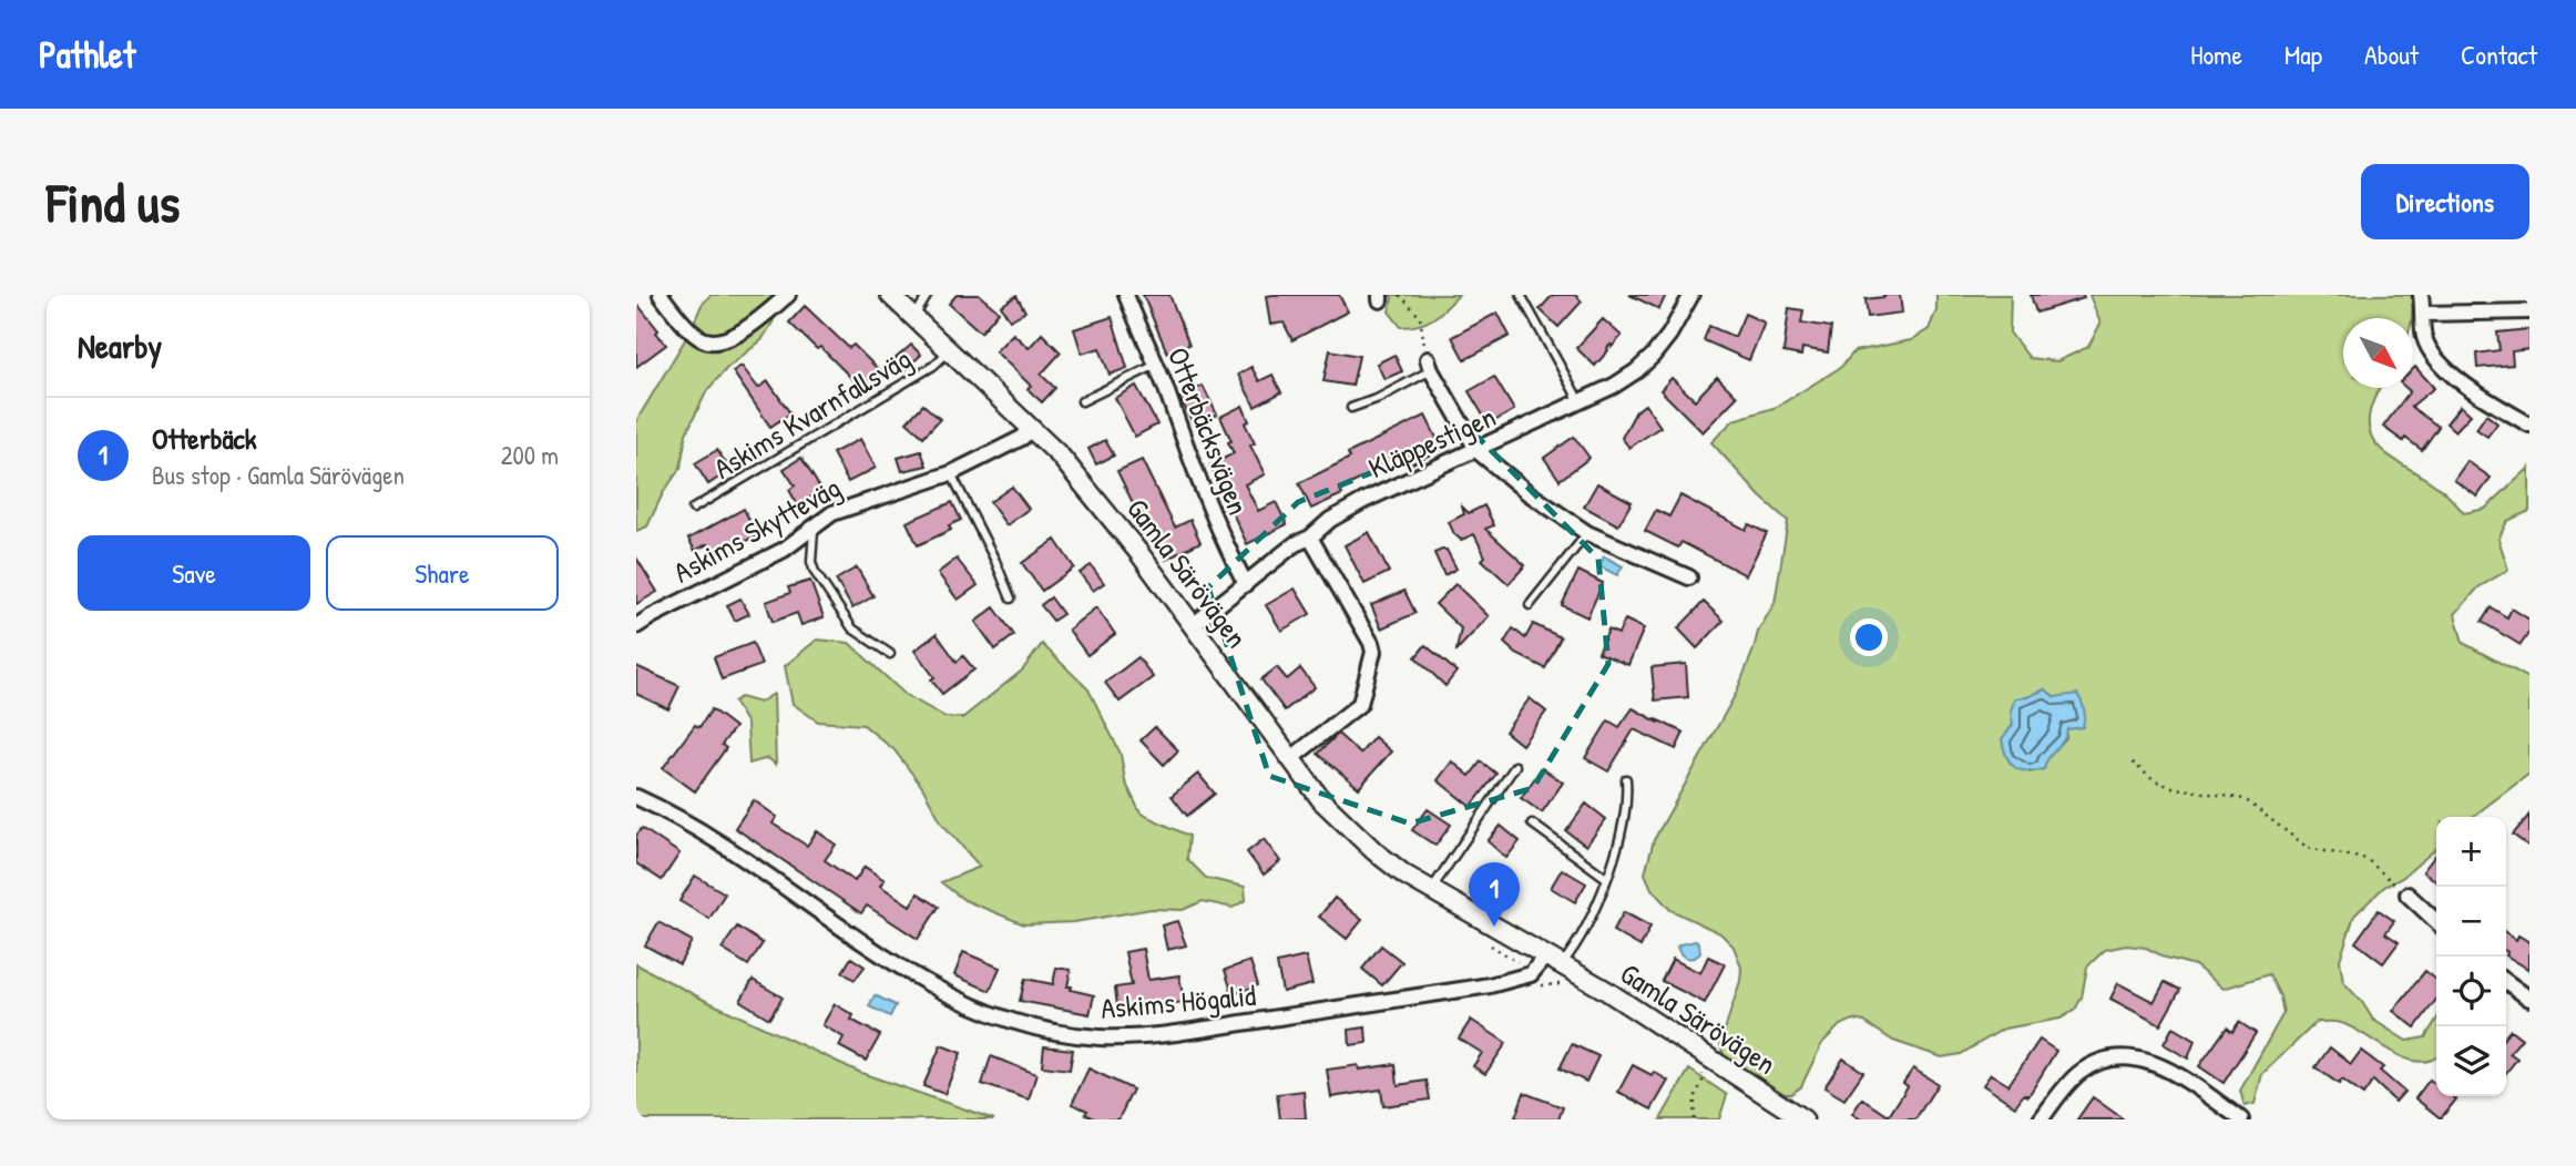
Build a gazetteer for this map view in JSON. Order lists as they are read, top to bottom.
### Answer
{
  "streets": {
    "street": [
      "Otterbäcksvägen",
      "Kläppestigen",
      "Askims Skytteväg",
      "Gamla Särövägen",
      "Askims Högalid"
    ],
    "lane": ["Askims Kvarnfallsväg"]
  },
  "crossings": [
    ["Askims Kvarnfallsväg", "Gamla Särövägen"],
    ["Otterbäcksvägen", "Kläppestigen"],
    ["Kläppestigen", "Gamla Särövägen"],
    ["Askims Skytteväg", "Gamla Särövägen"],
    ["Gamla Särövägen", "Askims Högalid"]
  ],
  "north": "bottom right",
  "page": {
    "header": "Pathlet",
    "nav": [
      "Home",
      "Map",
      "About",
      "Contact"
    ],
    "buttons": [
      "Directions",
      ["Save", "Share"]
    ],
    "title": "Find us",
    "heading": "Nearby",
    "list": [
      {
        "mark": "1",
        "name": "Otterbäck",
        "note": "Bus stop · Gamla Särövägen",
        "value": "200 m"
      }
    ],
    "map_buttons": ["+", "−"],
    "pins": "1"
  }
}
